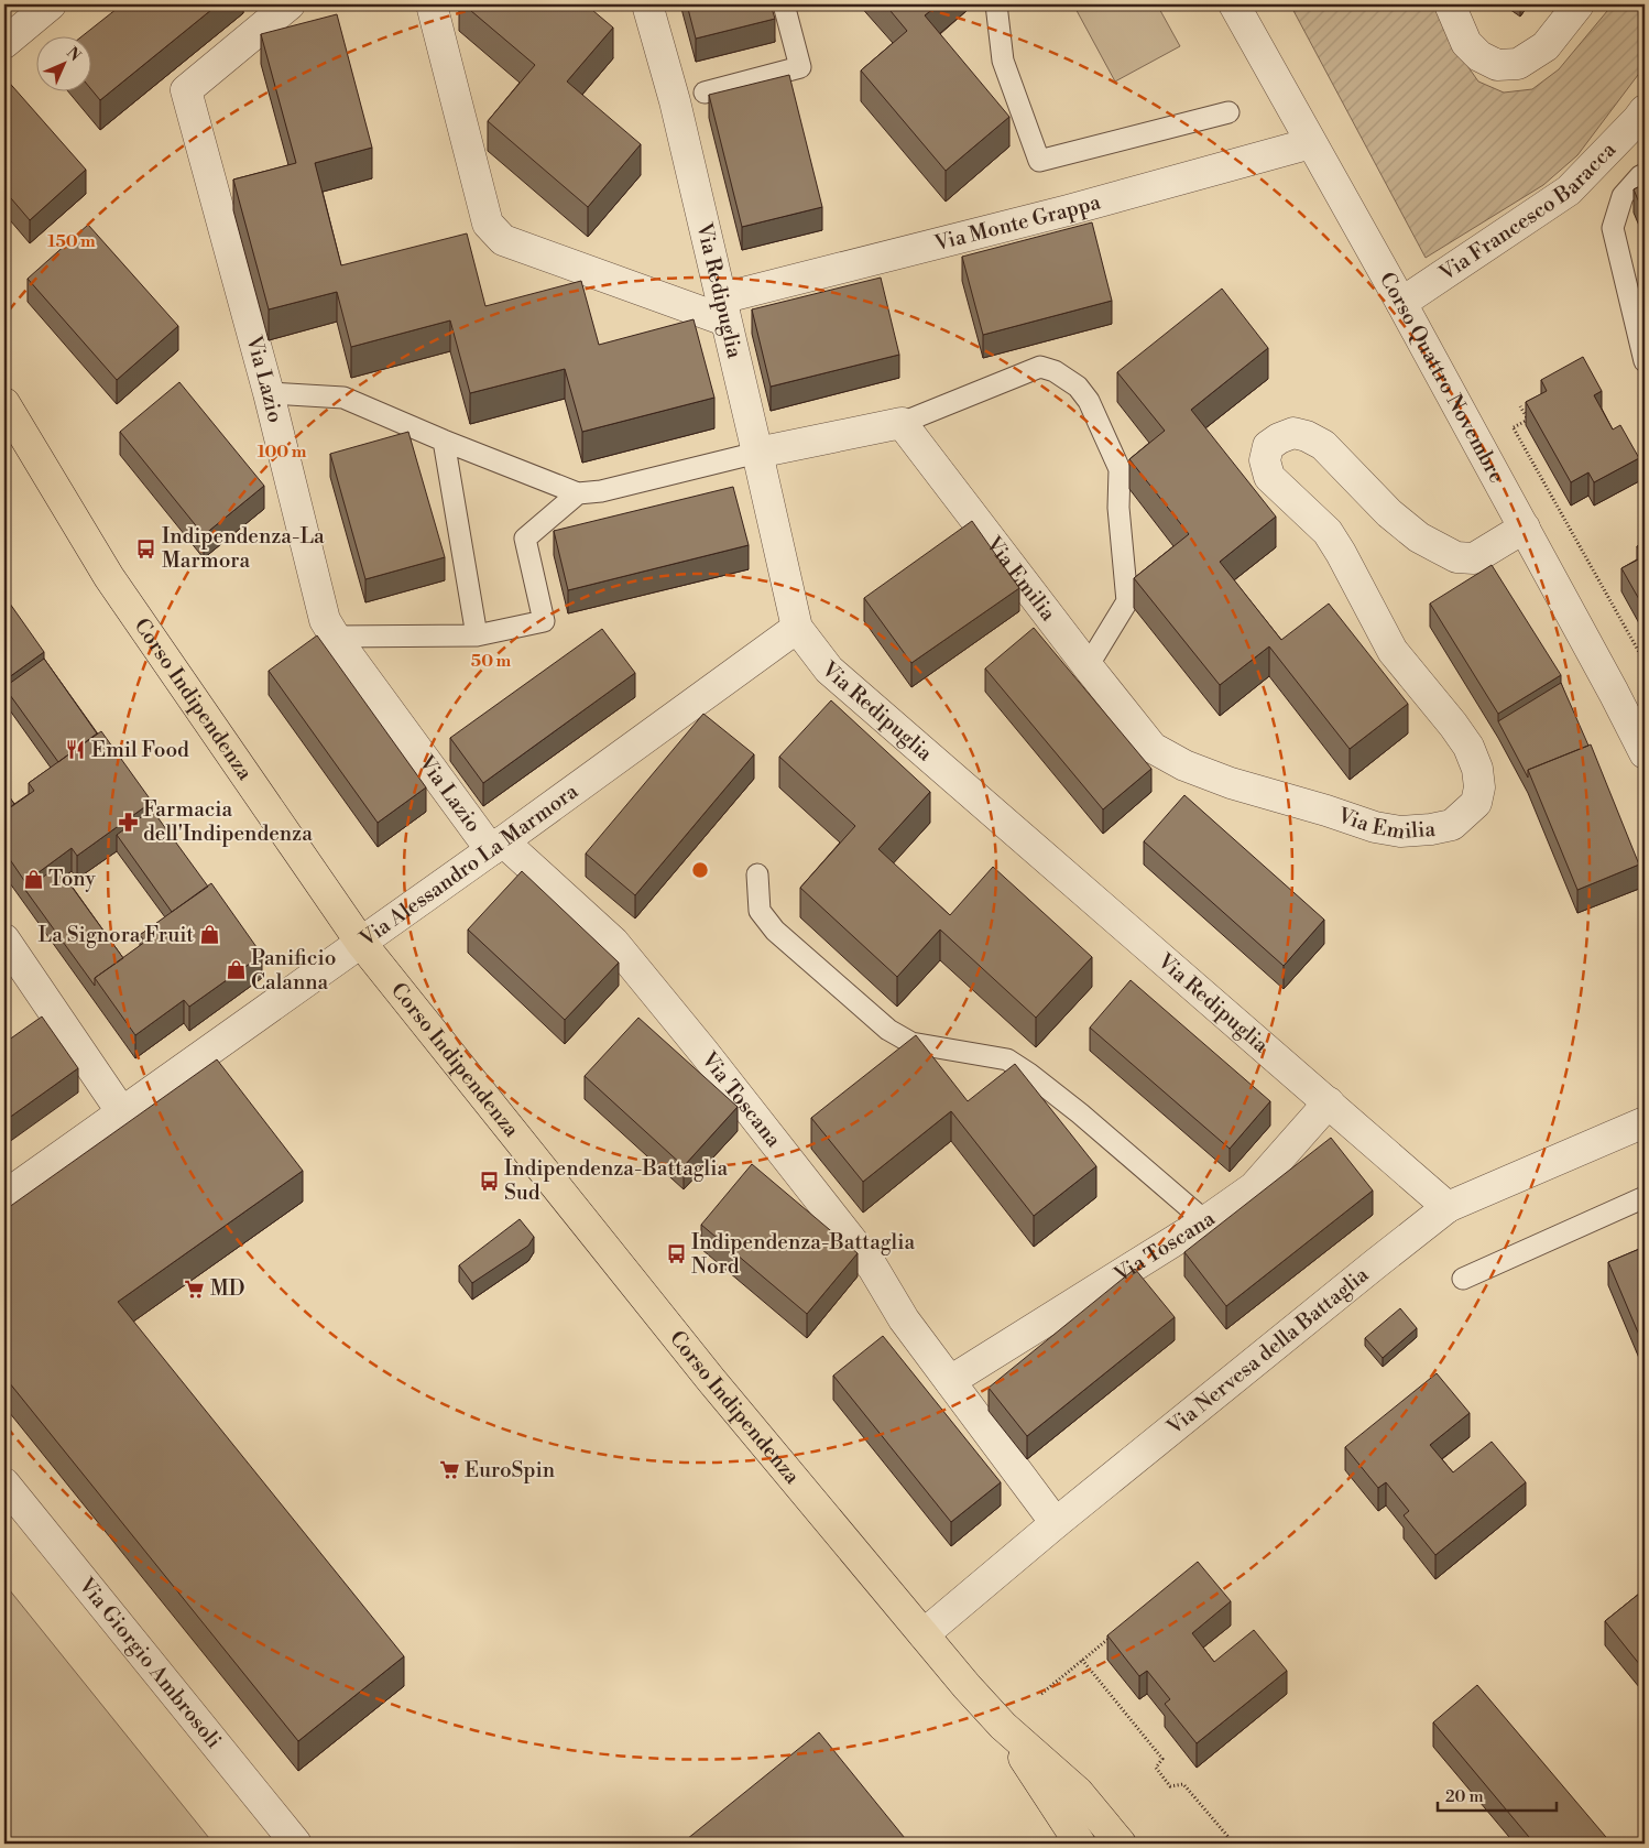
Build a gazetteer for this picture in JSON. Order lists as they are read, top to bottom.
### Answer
{
  "streets": {
    "main road": ["Corso Indipendenza"],
    "street": [
      "Via Francesco Baracca",
      "Via Monte Grappa",
      "Via Redipuglia",
      "Corso Quattro Novembre",
      "Via Lazio",
      "Via Emilia",
      "Via Alessandro La Marmora",
      "Via Toscana",
      "Via Nervesa della Battaglia",
      "Via Giorgio Ambrosoli"
    ]
  },
  "crossings": [
    ["Via Francesco Baracca", "Corso Quattro Novembre"],
    ["Via Monte Grappa", "Via Redipuglia"],
    ["Via Monte Grappa", "Corso Quattro Novembre"],
    ["Via Redipuglia", "Via Alessandro La Marmora"],
    ["Via Redipuglia", "Via Toscana"],
    ["Via Redipuglia", "Via Nervesa della Battaglia"],
    ["Corso Quattro Novembre", "Via Emilia"],
    ["Via Lazio", "Via Alessandro La Marmora"],
    ["Via Lazio", "Via Toscana"],
    ["Corso Indipendenza", "Via Alessandro La Marmora"],
    ["Corso Indipendenza", "Via Nervesa della Battaglia"],
    ["Via Alessandro La Marmora", "Via Toscana"],
    ["Via Toscana", "Via Nervesa della Battaglia"]
  ],
  "places": {
    "bus stop": ["Indipendenza-La Marmora", "Indipendenza-Battaglia Sud", "Indipendenza-Battaglia Nord"],
    "restaurant": ["Emil Food"],
    "pharmacy": ["Farmacia dell'Indipendenza"],
    "shop": ["Tony", "La Signora Fruit", "Panificio Calanna"],
    "supermarket": ["MD", "EuroSpin"]
  },
  "scale_bar": "20 m",
  "north": "top right",
  "rings": ["150 m", "100 m", "50 m"]
}
